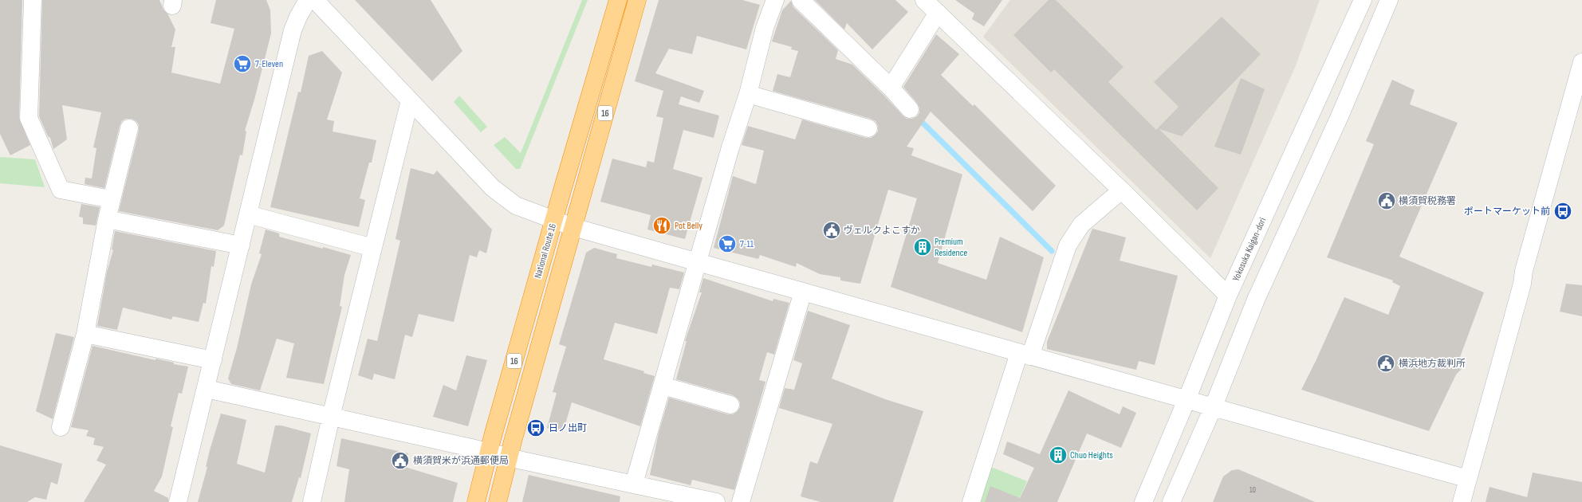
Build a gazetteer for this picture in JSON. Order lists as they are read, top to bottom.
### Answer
{
  "streets": {
    "highway": ["16", "National Route 16"],
    "street": ["Yokosuka Kaigan-dori"]
  },
  "places": {
    "supermarket": ["7-Eleven", "7-11"],
    "public building": [
      "横須賀税務署",
      "ヴェルクよこすか",
      "横浜地方裁判所",
      "横須賀米が浜通郵便局"
    ],
    "bus stop": ["ポートマーケット前", "日ノ出町"],
    "restaurant": ["Pot Belly"],
    "building": ["Premium Residence", "Chuo Heights"]
  },
  "house_numbers": ["10"]
}
